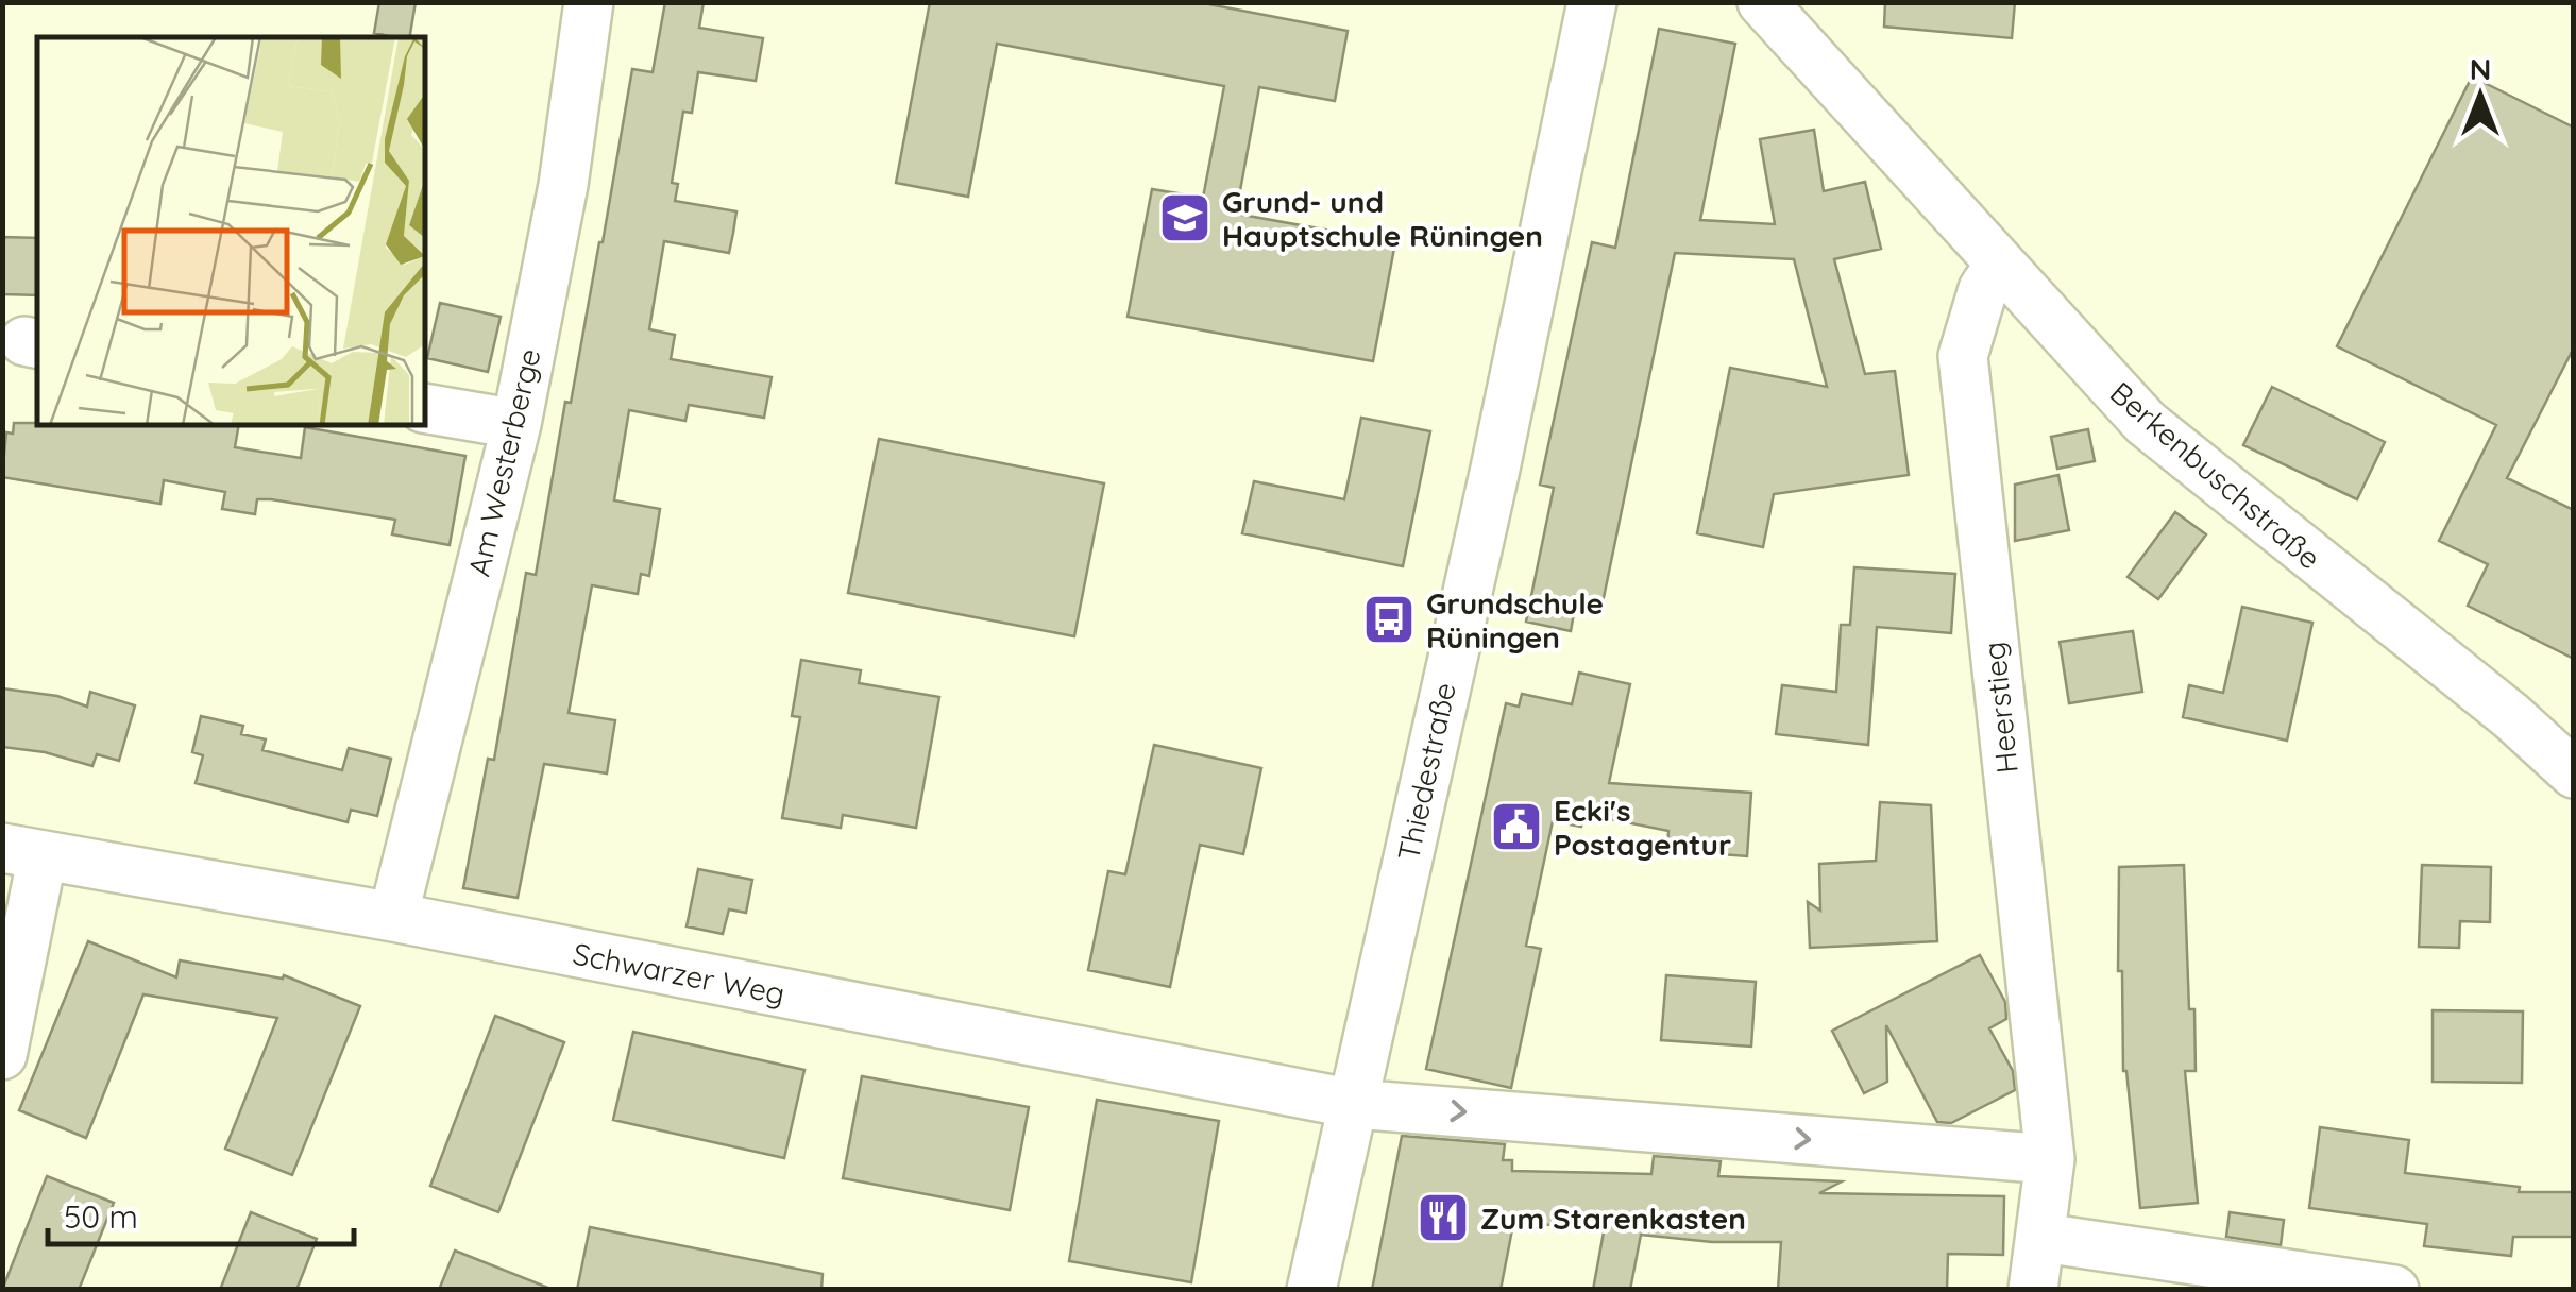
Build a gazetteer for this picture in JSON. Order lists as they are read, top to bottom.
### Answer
{
  "streets": {
    "street": [
      "Am Westerberge",
      "Berkenbuschstraße",
      "Heerstieg",
      "Thiedestraße",
      "Schwarzer Weg"
    ]
  },
  "crossings": [
    ["Am Westerberge", "Schwarzer Weg"],
    ["Berkenbuschstraße", "Heerstieg"],
    ["Thiedestraße", "Schwarzer Weg"]
  ],
  "places": {
    "school or university": ["Grund- und Hauptschule Rüningen"],
    "bus stop": ["Grundschule Rüningen"],
    "public building": ["Ecki's Postagentur"],
    "restaurant": ["Zum Starenkasten"]
  },
  "scale_bar": "50 m",
  "north": "top"
}
